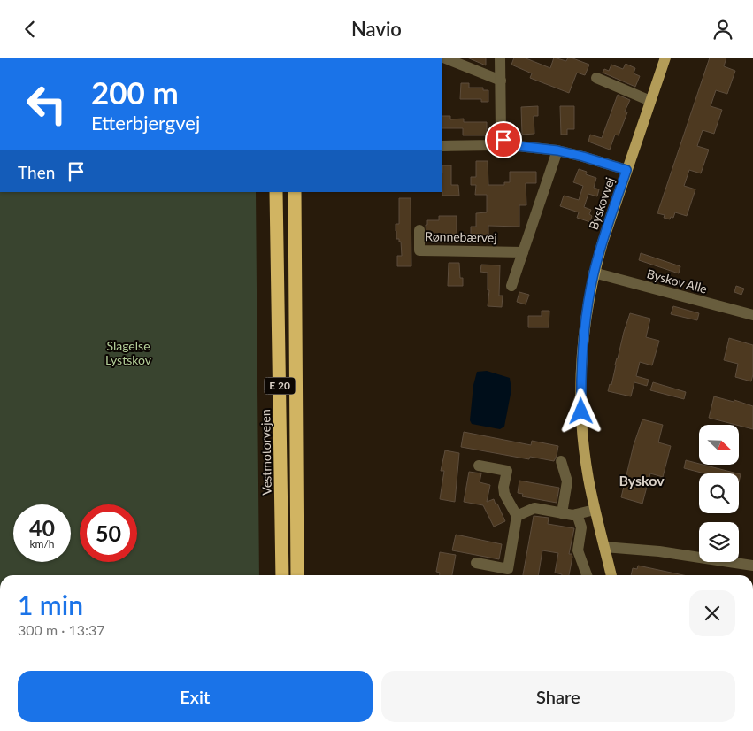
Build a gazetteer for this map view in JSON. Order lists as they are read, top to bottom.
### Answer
{
  "streets": {
    "highway": ["E 20", "Vestmotorvejen"],
    "main road": ["Byskovvej"],
    "street": ["Rønnebærvej", "Byskov Alle"]
  },
  "crossings": [
    ["Byskovvej", "Byskov Alle"]
  ],
  "districts": ["Byskov"],
  "parks": ["Slagelse Lystskov"],
  "north": "bottom right",
  "page": {
    "header": "Navio",
    "turn": ["200 m", "Etterbjergvej"],
    "then": "Then",
    "speed": "40 km/h",
    "limit": "50",
    "heading": ["1 min", "300 m · 13:37"],
    "buttons": ["Exit", "Share"]
  }
}
